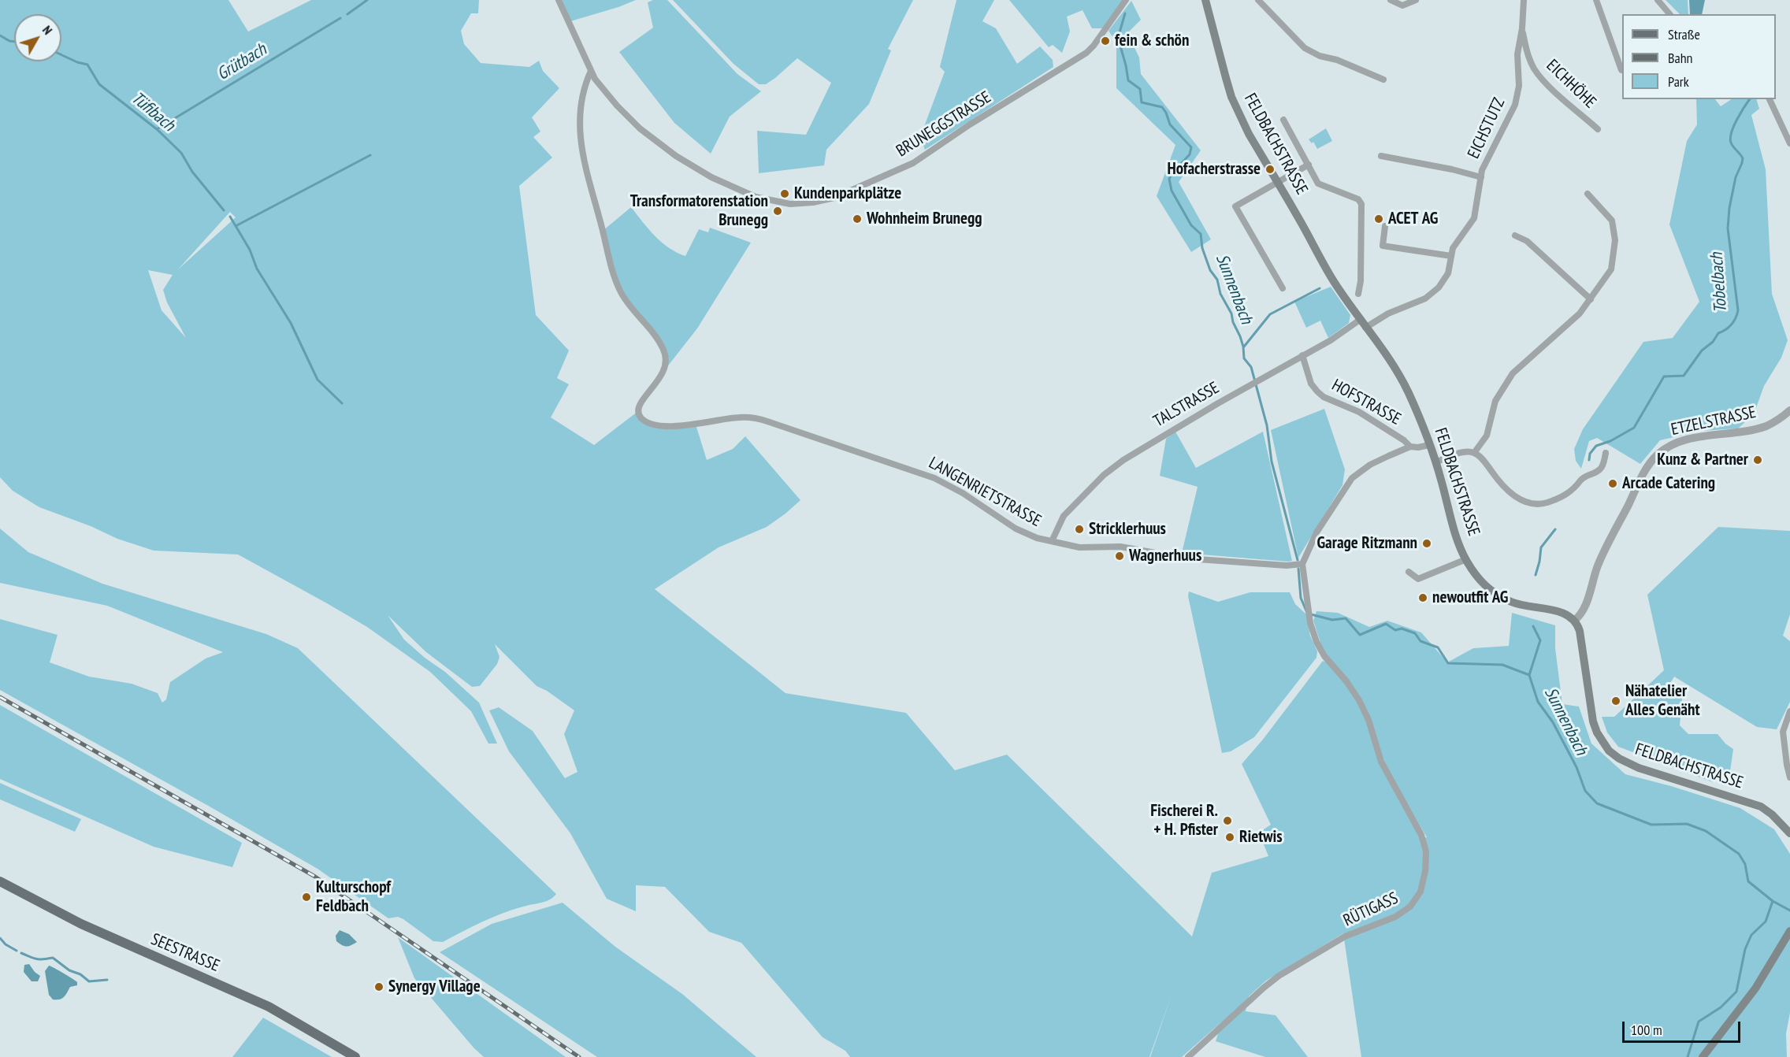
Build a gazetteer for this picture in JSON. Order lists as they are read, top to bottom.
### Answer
{
  "streets": {
    "main road": ["FELDBACHSTRASSE", "SEESTRASSE"],
    "street": [
      "EICHHÖHE",
      "BRUNEGGSTRASSE",
      "EICHSTUTZ",
      "HOFSTRASSE",
      "TALSTRASSE",
      "ETZELSTRASSE",
      "LANGENRIETSTRASSE",
      "RÜTIGASS"
    ]
  },
  "crossings": [
    ["EICHHÖHE", "EICHSTUTZ"],
    ["BRUNEGGSTRASSE", "LANGENRIETSTRASSE"],
    ["EICHSTUTZ", "FELDBACHSTRASSE"],
    ["FELDBACHSTRASSE", "TALSTRASSE"],
    ["FELDBACHSTRASSE", "ETZELSTRASSE"],
    ["HOFSTRASSE", "TALSTRASSE"],
    ["TALSTRASSE", "LANGENRIETSTRASSE"],
    ["LANGENRIETSTRASSE", "RÜTIGASS"]
  ],
  "water": [
    "Grütbach",
    "Tüfibach",
    "Tobelbach",
    "Sunnenbach"
  ],
  "places": [
    "fein & schön",
    "Hofacherstrasse",
    "Kundenparkplätze",
    "Transformatorenstation Brunegg",
    "Wohnheim Brunegg",
    "ACET AG",
    "Kunz & Partner",
    "Arcade Catering",
    "Stricklerhuus",
    "Garage Ritzmann",
    "Wagnerhuus",
    "newoutfit AG",
    "Nähatelier Alles Genäht",
    "Fischerei R. + H. Pfister",
    "Rietwis",
    "Kulturschopf Feldbach",
    "Synergy Village"
  ],
  "legend": ["Straße", "Bahn", "Park"],
  "scale_bar": "100 m",
  "north": "top right"
}
